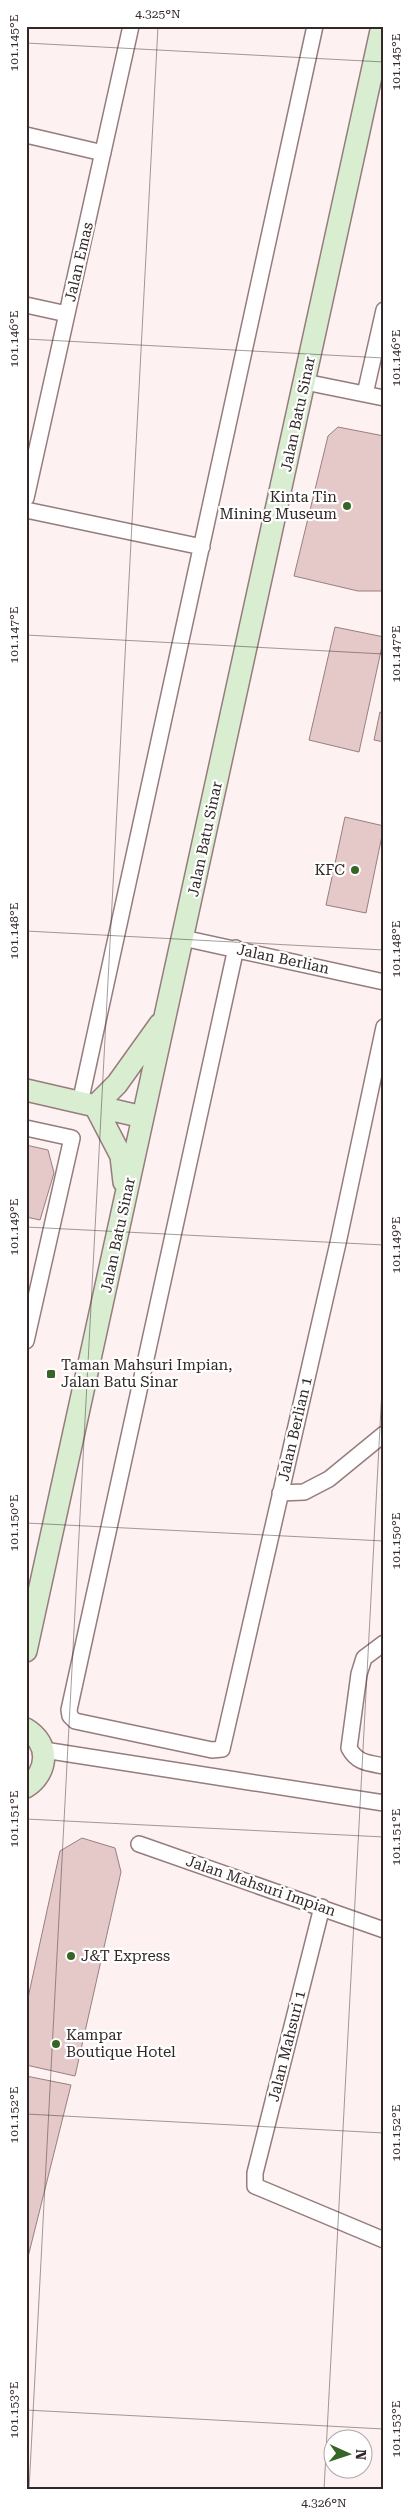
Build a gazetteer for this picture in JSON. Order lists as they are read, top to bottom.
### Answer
{
  "streets": {
    "street": [
      "Jalan Emas",
      "Jalan Batu Sinar",
      "Jalan Berlian",
      "Jalan Berlian 1",
      "Jalan Mahsuri Impian",
      "Jalan Mahsuri 1"
    ]
  },
  "crossings": [
    ["Jalan Batu Sinar", "Jalan Berlian"],
    ["Jalan Berlian", "Jalan Berlian 1"],
    ["Jalan Mahsuri Impian", "Jalan Mahsuri 1"]
  ],
  "places": {
    "other": [
      "Kinta Tin Mining Museum",
      "KFC",
      "J&T Express",
      "Kampar Boutique Hotel"
    ],
    "transit": ["Taman Mahsuri Impian, Jalan Batu Sinar"]
  },
  "north": "right",
  "coordinates": [
    "4.325°N",
    "101.145°E",
    "101.146°E",
    "101.147°E",
    "101.148°E",
    "101.149°E",
    "101.150°E",
    "101.151°E",
    "101.152°E",
    "101.153°E",
    "4.326°N"
  ]
}
